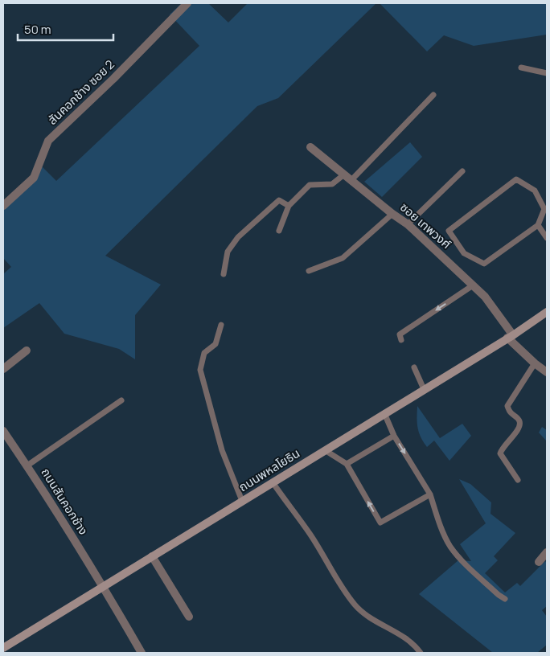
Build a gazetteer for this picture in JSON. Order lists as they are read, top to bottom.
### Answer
{
  "streets": {
    "main road": ["ถนนพหลโยธิน"],
    "street": ["สันคอกช้าง ซอย 2", "ซอย เทพวงศ์", "ถนนสันคอกช้าง"]
  },
  "crossings": [
    ["ซอย เทพวงศ์", "ถนนพหลโยธิน"],
    ["ถนนพหลโยธิน", "ถนนสันคอกช้าง"]
  ],
  "scale_bar": "50 m"
}
